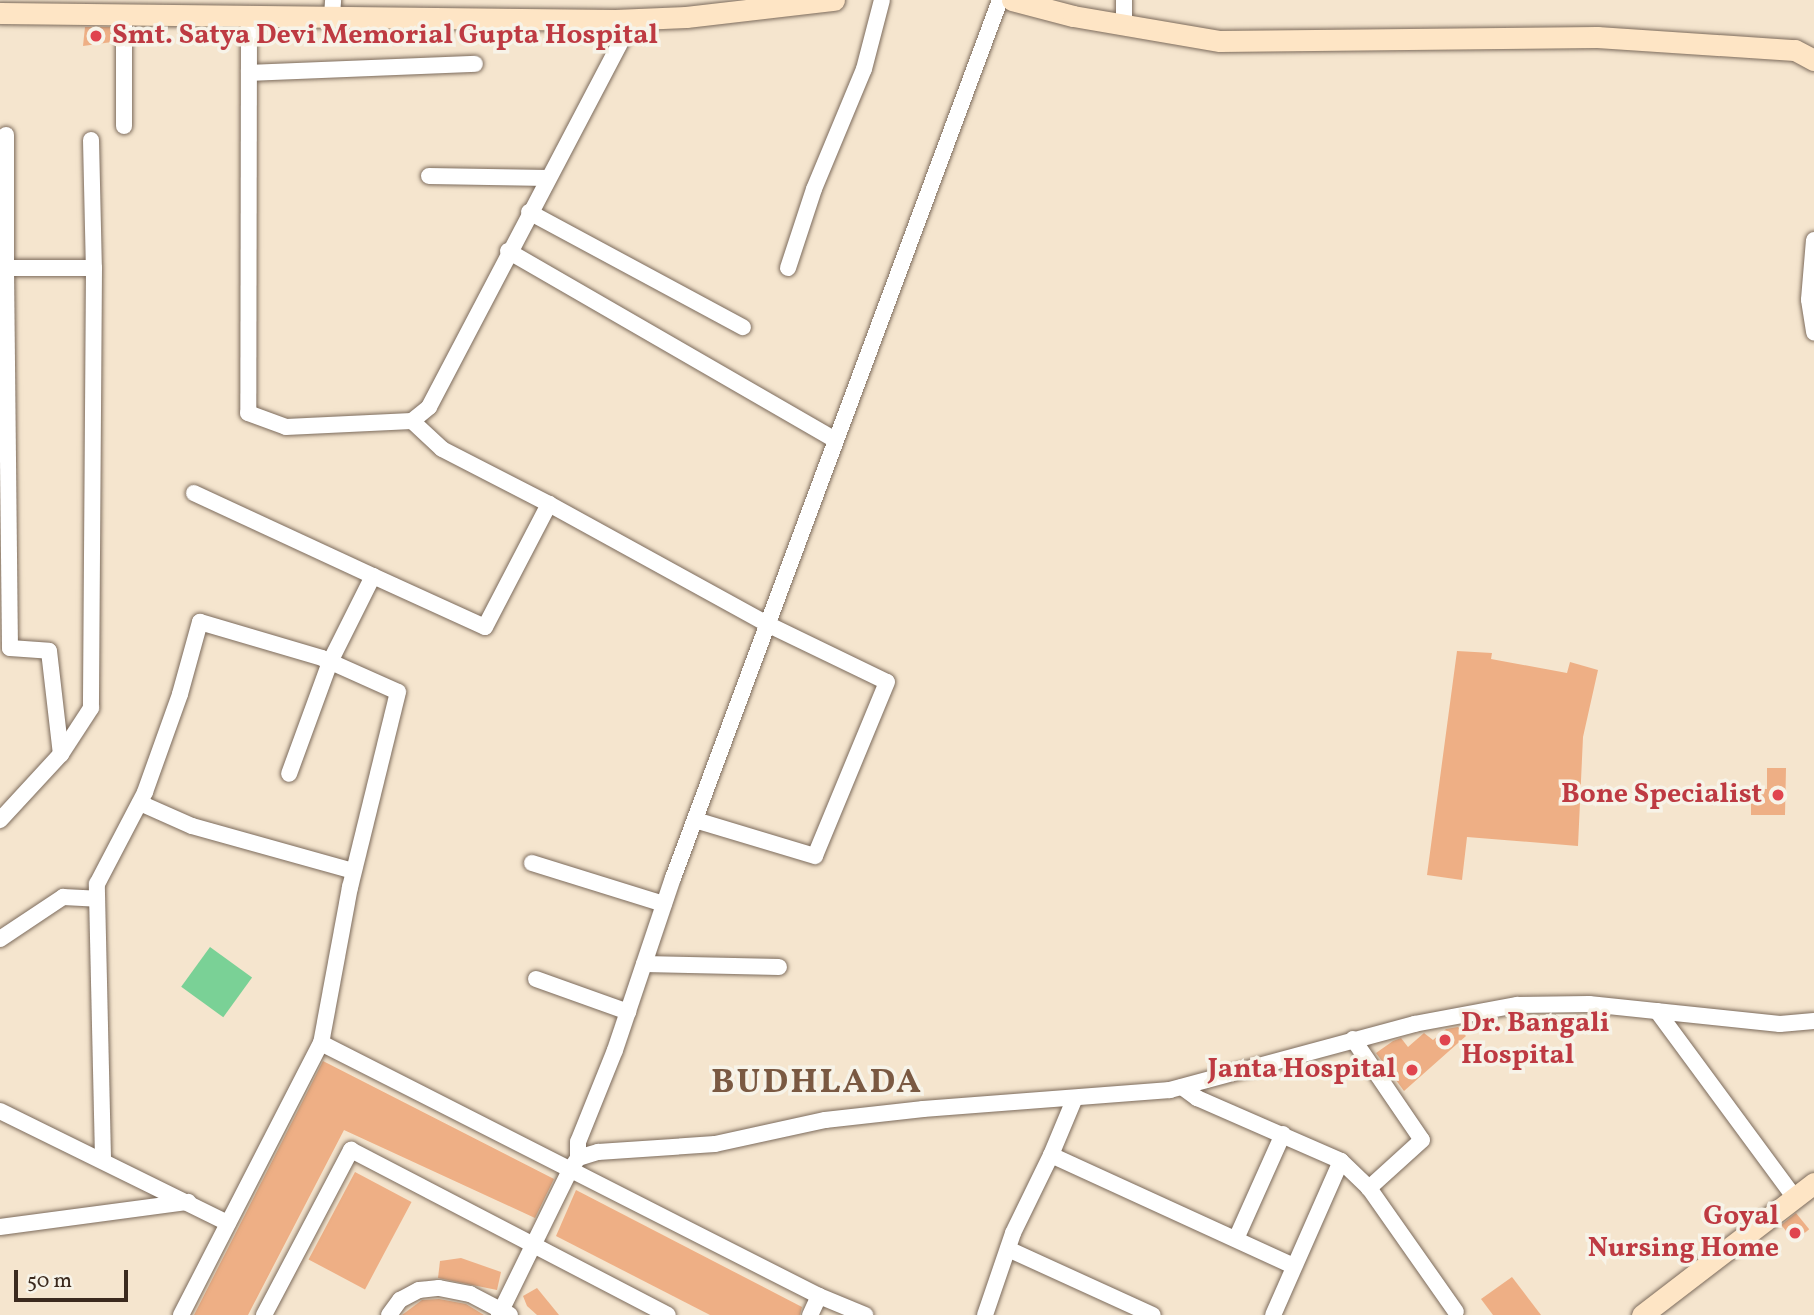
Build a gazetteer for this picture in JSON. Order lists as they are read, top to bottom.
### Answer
{
  "districts": ["BUDHLADA"],
  "places": [
    "Smt. Satya Devi Memorial Gupta Hospital",
    "Bone Specialist",
    "Dr. Bangali Hospital",
    "Janta Hospital",
    "Goyal Nursing Home"
  ],
  "scale_bar": "50 m"
}
